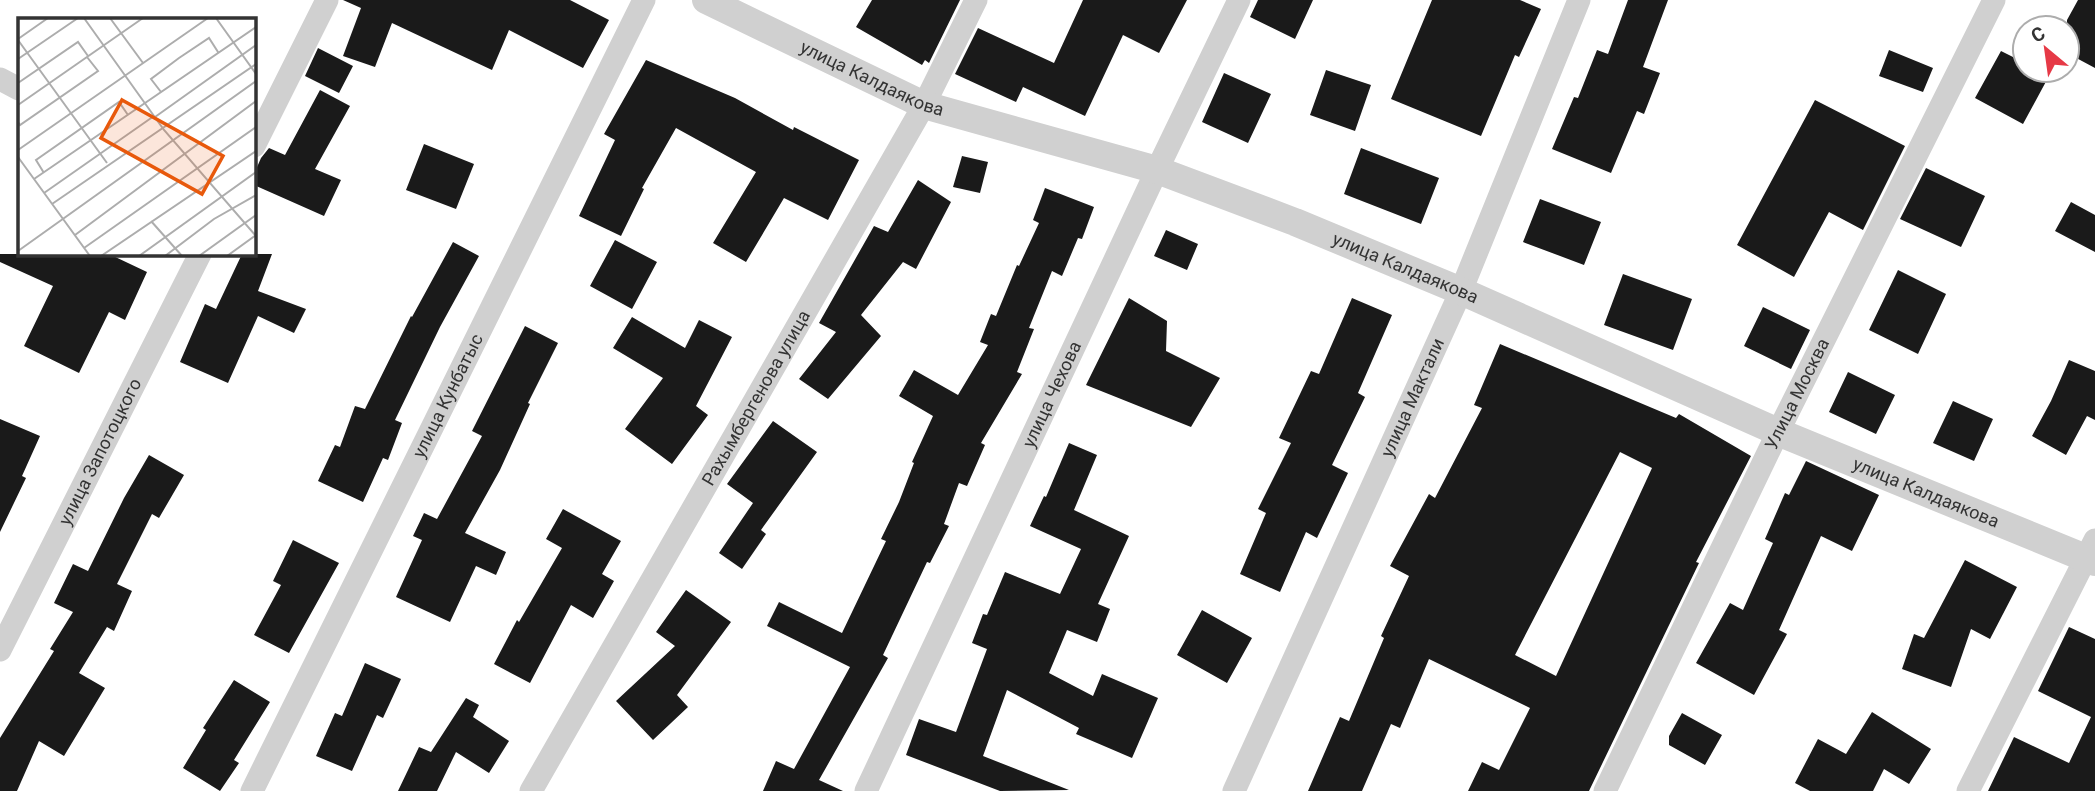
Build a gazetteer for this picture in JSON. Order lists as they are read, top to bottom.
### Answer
{
  "streets": {
    "street": [
      "улица Калдаякова",
      "Улица Москва",
      "улица Кунбатыс",
      "улица Чехова",
      "Рахымбергенова улица",
      "улица Мактали",
      "улица Запотоцкого"
    ]
  },
  "crossings": [
    ["улица Калдаякова", "Улица Москва"],
    ["улица Калдаякова", "улица Чехова"],
    ["улица Калдаякова", "Рахымбергенова улица"],
    ["улица Калдаякова", "улица Мактали"]
  ],
  "north": "top left"
}
